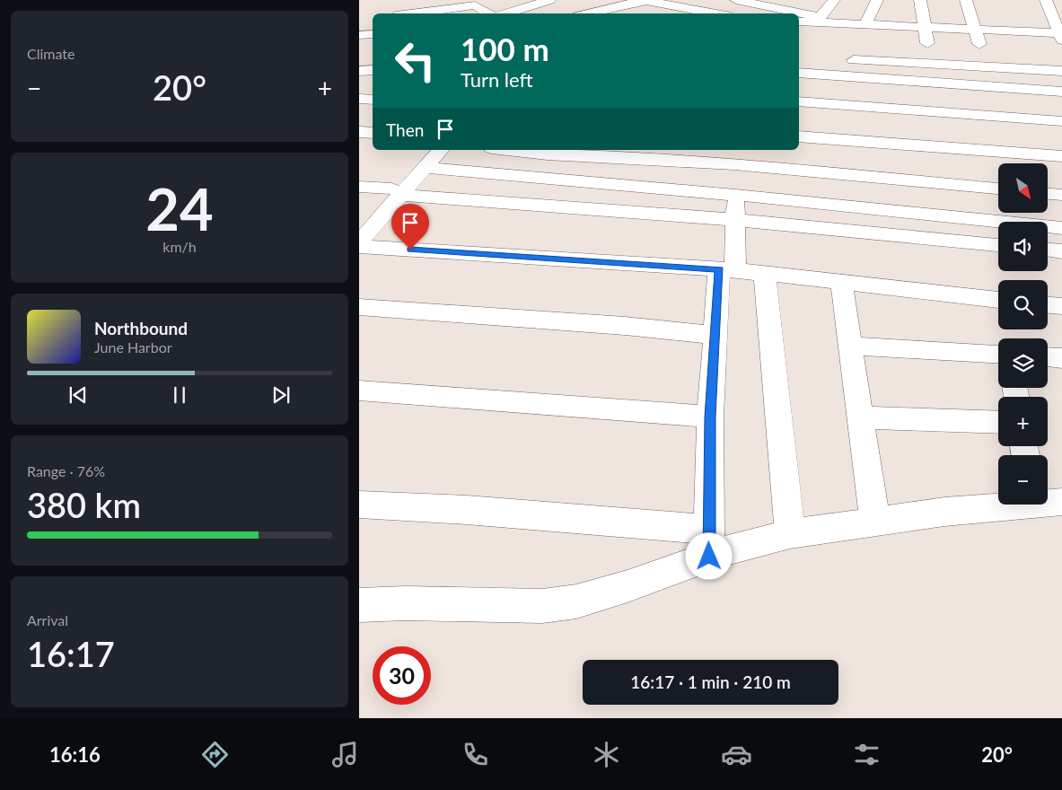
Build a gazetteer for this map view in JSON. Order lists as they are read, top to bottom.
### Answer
{
  "north": "bottom right",
  "page": {
    "tile": [
      "Climate",
      ["24", "km/h"],
      ["Range · 76%", "380 km"],
      ["Arrival", "16:17"]
    ],
    "turn": ["100 m", "Turn left"],
    "heat": ["−", "20°", "+"],
    "then": "Then",
    "map_buttons": ["+", "−"],
    "song": ["Northbound", "June Harbor"],
    "limit": "30",
    "trip": "16:17 · 1 min · 210 m",
    "tabs": ["16:16", "20°"]
  }
}
